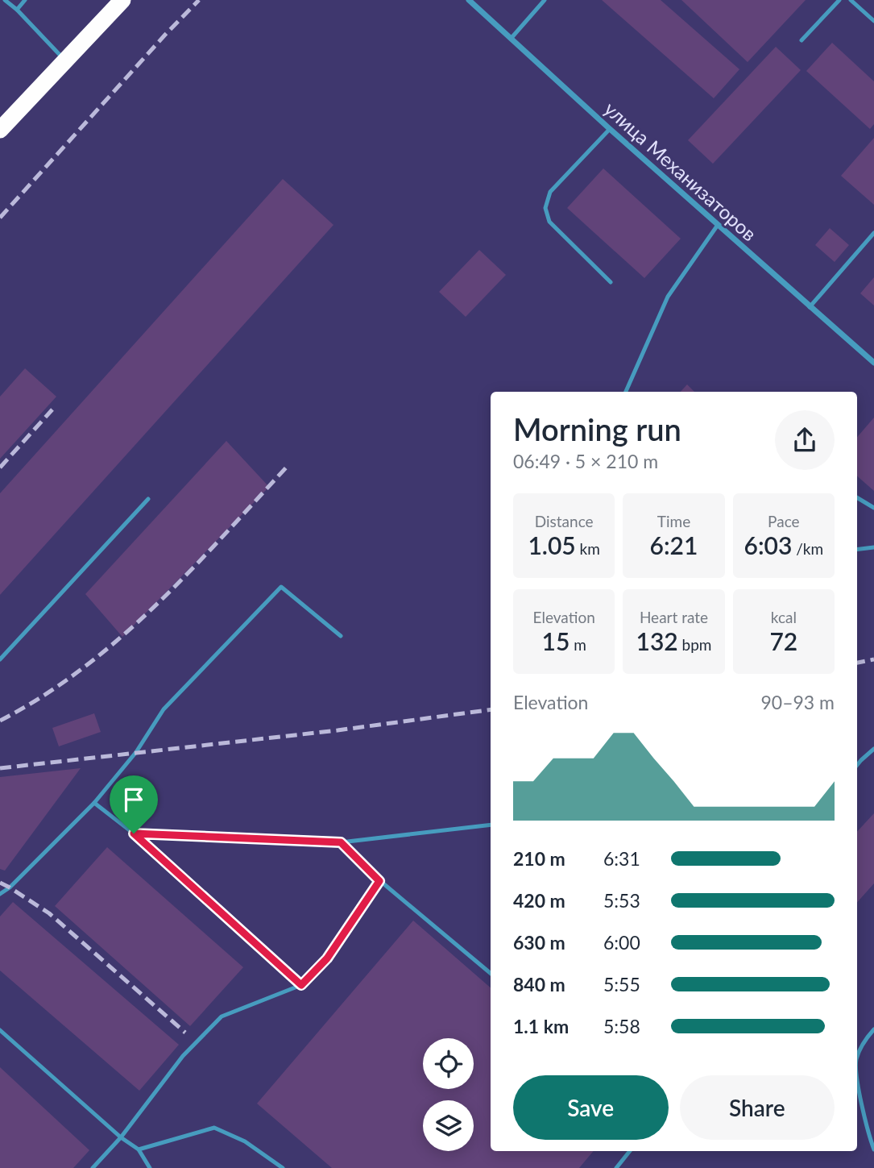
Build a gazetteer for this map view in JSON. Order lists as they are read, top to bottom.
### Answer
{
  "streets": {
    "street": ["улица Механизаторов"]
  },
  "page": {
    "heading": ["Morning run", "06:49 · 5 × 210 m"],
    "stats": [
      ["Distance", "1.05 km"],
      ["Time", "6:21"],
      ["Pace", "6:03 /km"],
      ["Elevation", "15 m"],
      ["Heart rate", "132 bpm"],
      ["kcal", "72"]
    ],
    "chart": ["Elevation", "90–93 m"],
    "list": [
      {
        "name": "210 m",
        "note": "6:31"
      },
      {
        "name": "420 m",
        "note": "5:53"
      },
      {
        "name": "630 m",
        "note": "6:00"
      },
      {
        "name": "840 m",
        "note": "5:55"
      },
      {
        "name": "1.1 km",
        "note": "5:58"
      }
    ],
    "buttons": ["Save", "Share"]
  }
}
